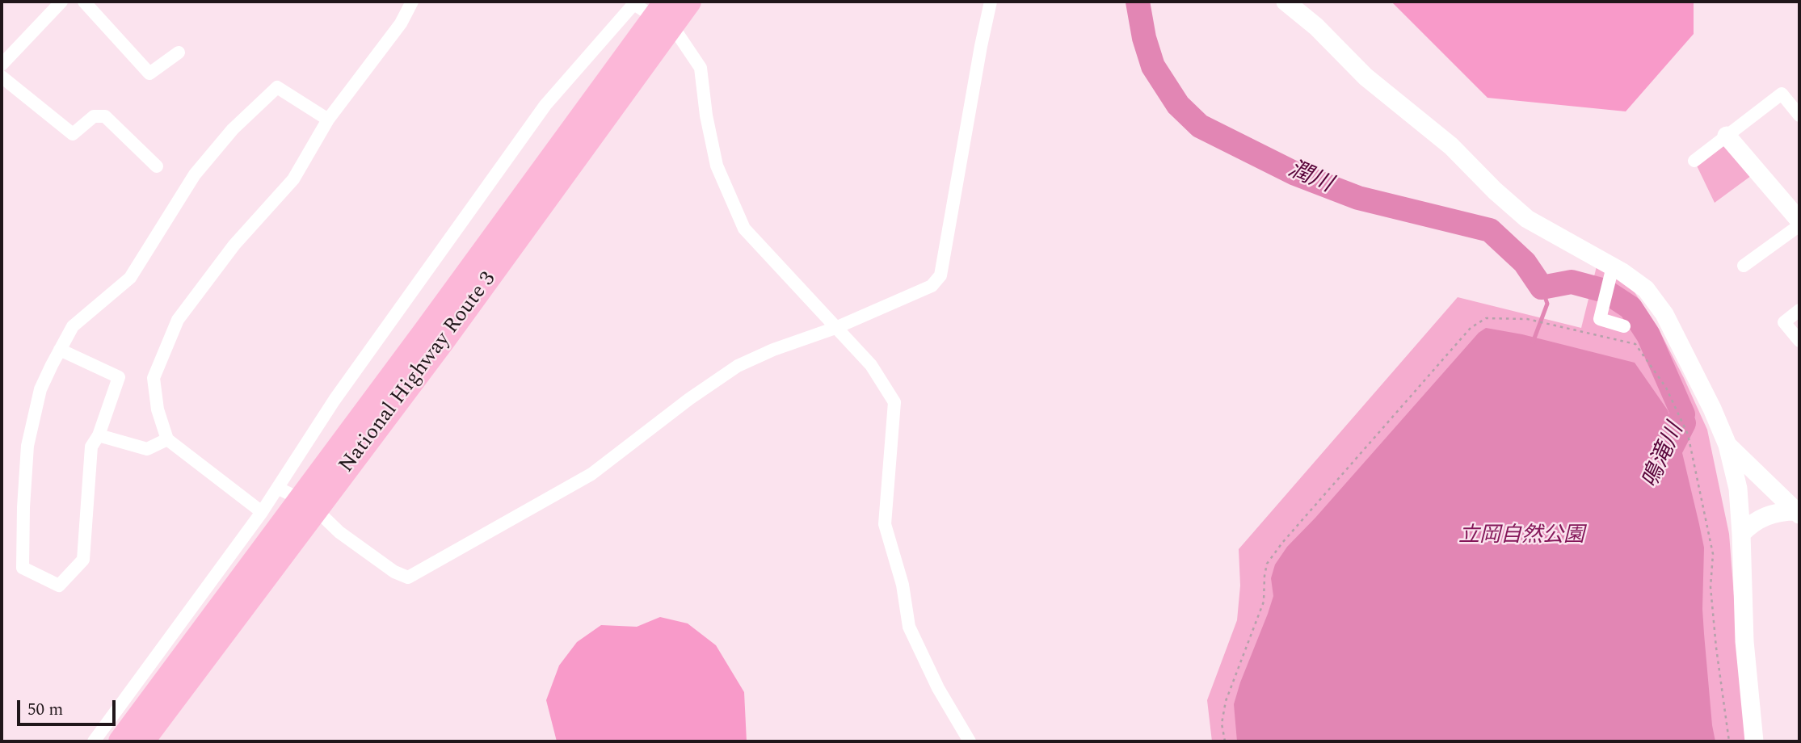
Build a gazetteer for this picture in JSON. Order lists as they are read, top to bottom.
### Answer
{
  "streets": {
    "highway": ["National Highway Route 3"]
  },
  "water": ["潤川", "鳴滝川"],
  "parks": ["立岡自然公園"],
  "scale_bar": "50 m"
}
